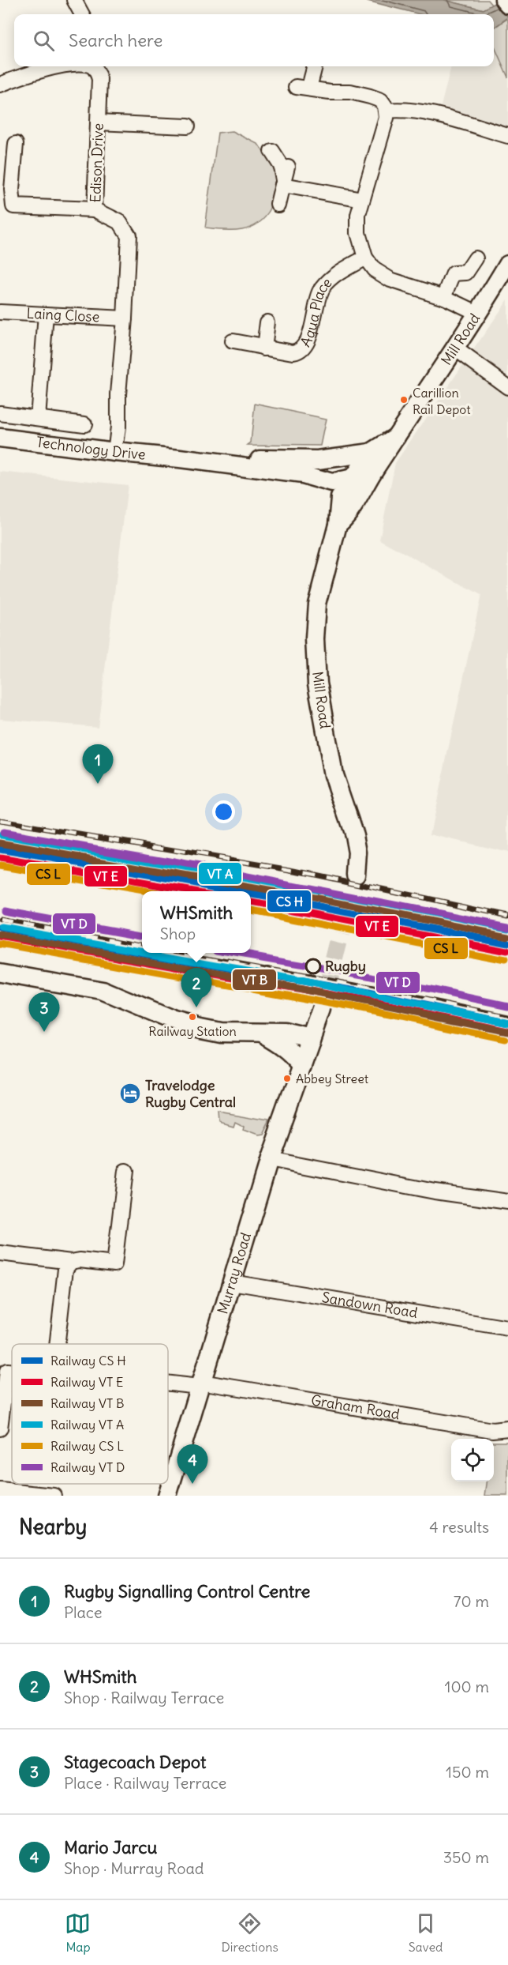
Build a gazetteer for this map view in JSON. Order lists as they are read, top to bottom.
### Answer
{
  "streets": {
    "street": [
      "Edison Drive",
      "Aqua Place",
      "Laing Close",
      "Mill Road",
      "Technology Drive",
      "Murray Road",
      "Sandown Road",
      "Graham Road"
    ]
  },
  "crossings": [
    ["Edison Drive", "Laing Close"],
    ["Edison Drive", "Technology Drive"],
    ["Mill Road", "Technology Drive"],
    ["Murray Road", "Sandown Road"],
    ["Murray Road", "Graham Road"]
  ],
  "places": {
    "other": [
      "Carillion Rail Depot",
      "Rugby",
      "Railway Station",
      "Abbey Street"
    ],
    "hotel": ["Travelodge Rugby Central"]
  },
  "legend": [
    "Railway CS H",
    "Railway VT E",
    "Railway VT B",
    "Railway VT A",
    "Railway CS L",
    "Railway VT D"
  ],
  "page": {
    "search": "Search here",
    "pins": [
      "1",
      "2",
      "3",
      "4"
    ],
    "popup": ["WHSmith", "Shop"],
    "heading": ["Nearby", "4 results"],
    "list": [
      {
        "mark": "1",
        "name": "Rugby Signalling Control Centre",
        "note": "Place",
        "value": "70 m"
      },
      {
        "mark": "2",
        "name": "WHSmith",
        "note": "Shop · Railway Terrace",
        "value": "100 m"
      },
      {
        "mark": "3",
        "name": "Stagecoach Depot",
        "note": "Place · Railway Terrace",
        "value": "150 m"
      },
      {
        "mark": "4",
        "name": "Mario Jarcu",
        "note": "Shop · Murray Road",
        "value": "350 m"
      }
    ],
    "nav": ["Map", "Directions", "Saved"]
  }
}
